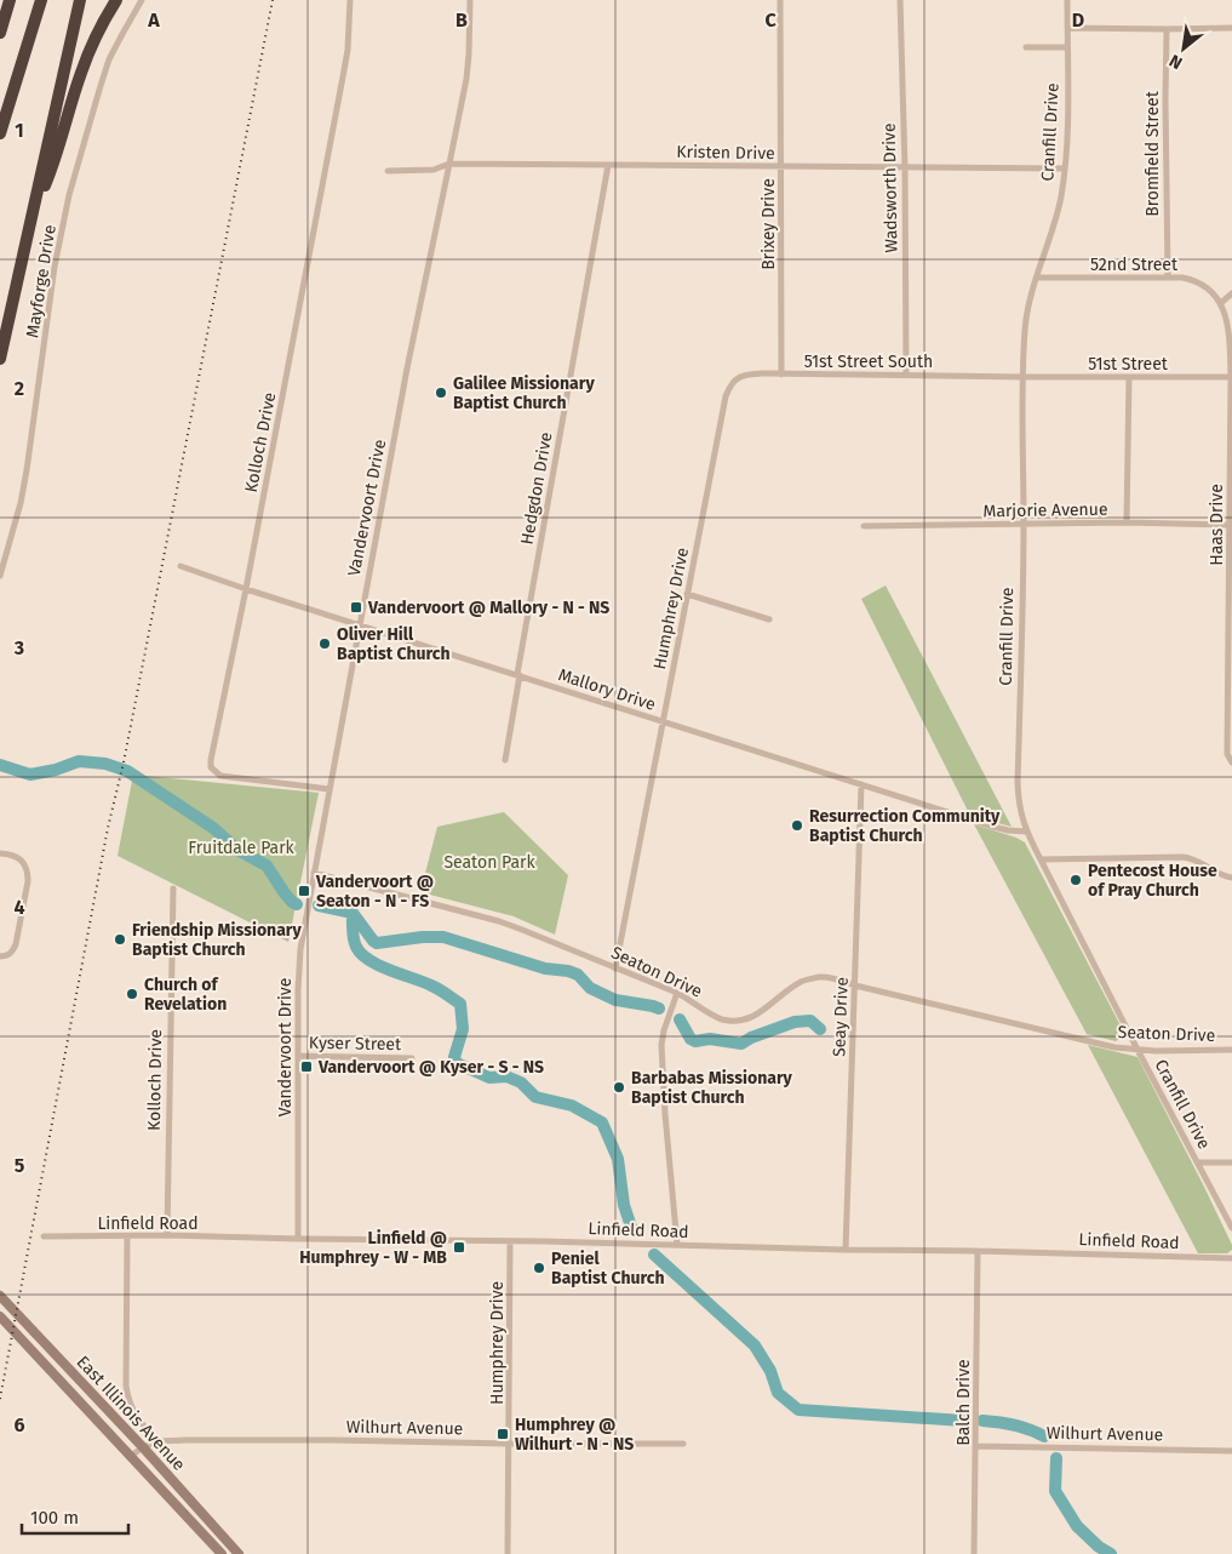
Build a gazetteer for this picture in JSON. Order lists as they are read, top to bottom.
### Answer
{
  "streets": {
    "main road": ["East Illinois Avenue"],
    "street": [
      "Cranfill Drive",
      "Kristen Drive",
      "Bromfield Street",
      "Wadsworth Drive",
      "Brixey Drive",
      "52nd Street",
      "Mayforge Drive",
      "51st Street South",
      "51st Street",
      "Kolloch Drive",
      "Hedgdon Drive",
      "Vandervoort Drive",
      "Marjorie Avenue",
      "Haas Drive",
      "Humphrey Drive",
      "Mallory Drive",
      "Seaton Drive",
      "Seay Drive",
      "Kyser Street",
      "Linfield Road",
      "Balch Drive",
      "Wilhurt Avenue"
    ]
  },
  "crossings": [
    ["Cranfill Drive", "Kristen Drive"],
    ["Cranfill Drive", "52nd Street"],
    ["Cranfill Drive", "51st Street South"],
    ["Cranfill Drive", "51st Street"],
    ["Cranfill Drive", "Marjorie Avenue"],
    ["Cranfill Drive", "Mallory Drive"],
    ["Cranfill Drive", "Seaton Drive"],
    ["Kristen Drive", "Wadsworth Drive"],
    ["Kristen Drive", "Brixey Drive"],
    ["Kristen Drive", "Hedgdon Drive"],
    ["Kristen Drive", "Vandervoort Drive"],
    ["Bromfield Street", "52nd Street"],
    ["Wadsworth Drive", "51st Street South"],
    ["Brixey Drive", "51st Street South"],
    ["52nd Street", "Haas Drive"],
    ["51st Street South", "51st Street"],
    ["51st Street South", "Humphrey Drive"],
    ["51st Street", "Haas Drive"],
    ["Kolloch Drive", "Vandervoort Drive"],
    ["Kolloch Drive", "Mallory Drive"],
    ["Kolloch Drive", "Linfield Road"],
    ["Hedgdon Drive", "Mallory Drive"],
    ["Vandervoort Drive", "Mallory Drive"],
    ["Vandervoort Drive", "Seaton Drive"],
    ["Vandervoort Drive", "Kyser Street"],
    ["Vandervoort Drive", "Linfield Road"],
    ["Marjorie Avenue", "Haas Drive"],
    ["Humphrey Drive", "Mallory Drive"],
    ["Humphrey Drive", "Seaton Drive"],
    ["Humphrey Drive", "Linfield Road"],
    ["Humphrey Drive", "Wilhurt Avenue"],
    ["Mallory Drive", "Seay Drive"],
    ["Seaton Drive", "Seay Drive"],
    ["Seay Drive", "Linfield Road"],
    ["Linfield Road", "Balch Drive"],
    ["Balch Drive", "Wilhurt Avenue"],
    ["East Illinois Avenue", "Wilhurt Avenue"]
  ],
  "parks": ["Fruitdale Park", "Seaton Park"],
  "places": {
    "other": [
      "Galilee Missionary Baptist Church",
      "Oliver Hill Baptist Church",
      "Resurrection Community Baptist Church",
      "Pentecost House of Pray Church",
      "Friendship Missionary Baptist Church",
      "Church of Revelation",
      "Barbabas Missionary Baptist Church",
      "Peniel Baptist Church"
    ],
    "transit": [
      "Vandervoort @ Mallory - N - NS",
      "Vandervoort @ Seaton - N - FS",
      "Vandervoort @ Kyser - S - NS",
      "Linfield @ Humphrey - W - MB",
      "Humphrey @ Wilhurt - N - NS"
    ]
  },
  "scale_bar": "100 m",
  "north": "bottom left",
  "grid": {
    "columns": [
      "A",
      "B",
      "C",
      "D"
    ],
    "rows": [
      "1",
      "2",
      "3",
      "4",
      "5",
      "6"
    ]
  }
}
